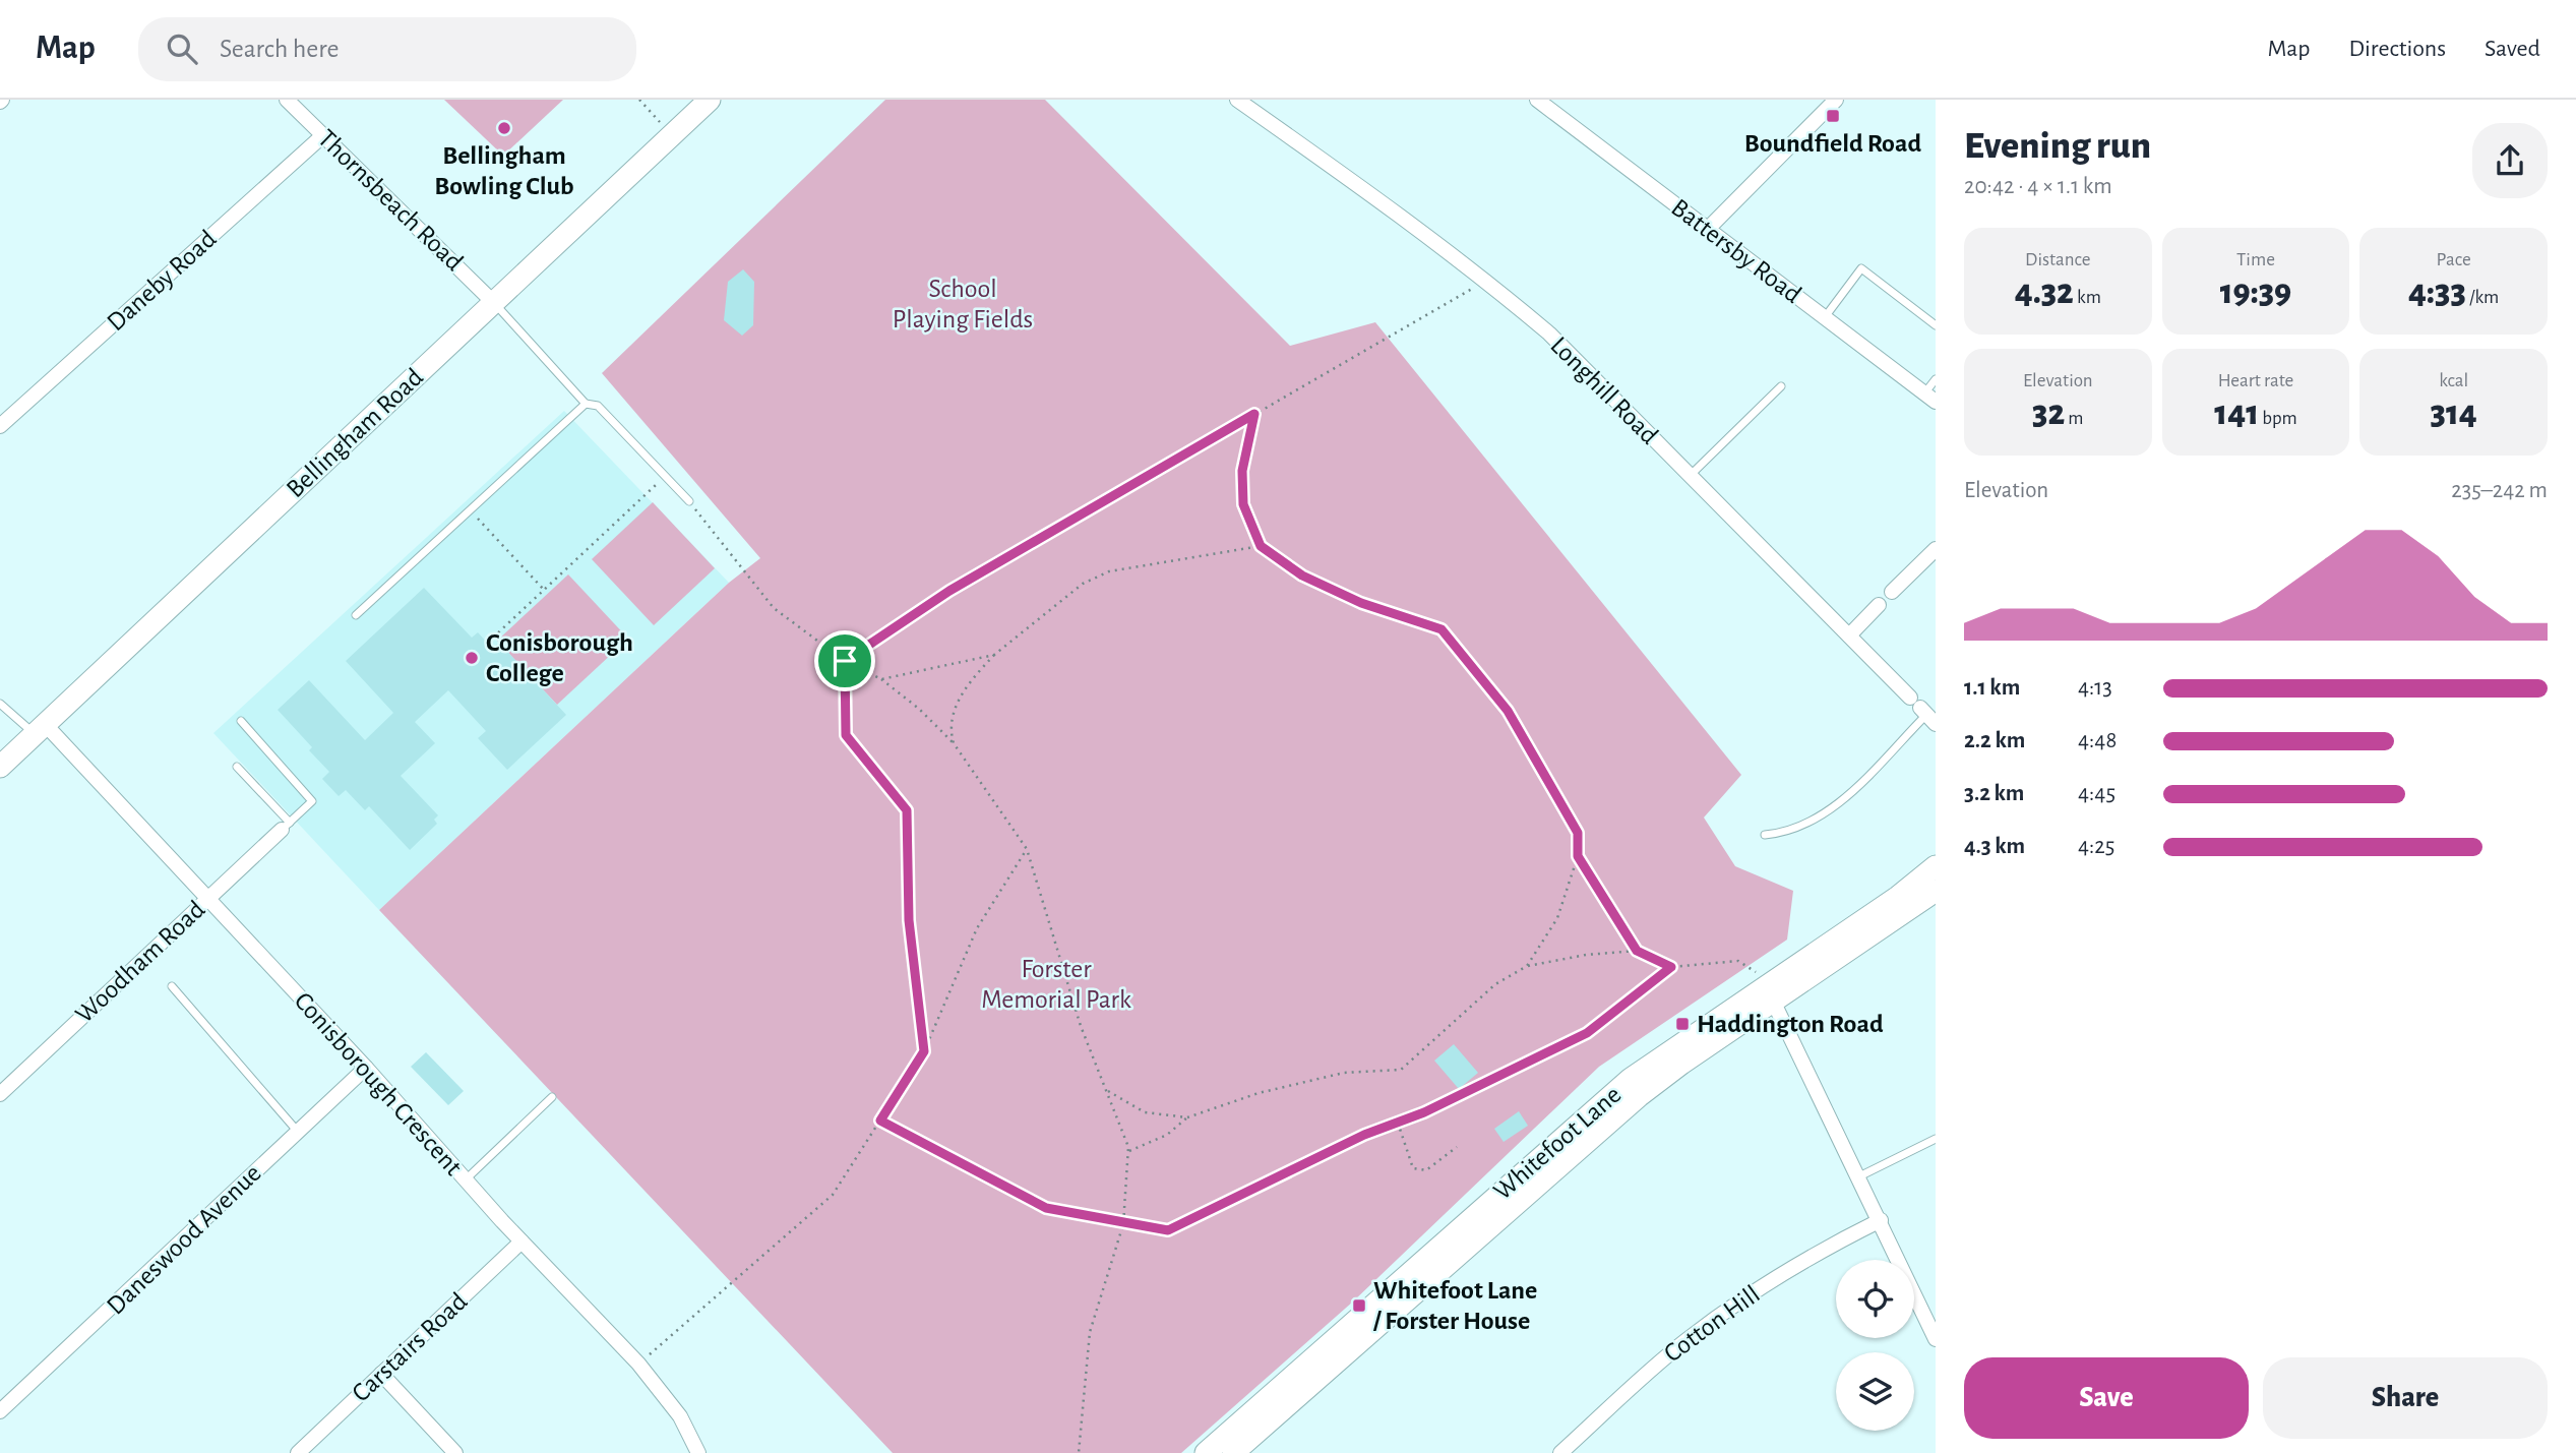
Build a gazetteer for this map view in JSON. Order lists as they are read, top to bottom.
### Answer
{
  "streets": {
    "street": [
      "Thornsbeach Road",
      "Battersby Road",
      "Daneby Road",
      "Longhill Road",
      "Bellingham Road",
      "Woodham Road",
      "Conisborough Crescent",
      "Whitefoot Lane",
      "Daneswood Avenue",
      "Cotton Hill",
      "Carstairs Road"
    ]
  },
  "crossings": [
    ["Thornsbeach Road", "Daneby Road"],
    ["Thornsbeach Road", "Bellingham Road"],
    ["Bellingham Road", "Conisborough Crescent"],
    ["Woodham Road", "Conisborough Crescent"],
    ["Conisborough Crescent", "Daneswood Avenue"],
    ["Conisborough Crescent", "Carstairs Road"]
  ],
  "parks": ["School Playing Fields", "Forster Memorial Park"],
  "places": {
    "transit": ["Boundfield Road", "Haddington Road", "Whitefoot Lane / Forster House"],
    "other": ["Bellingham Bowling Club", "Conisborough College"]
  },
  "page": {
    "header": "Map",
    "search": "Search here",
    "nav": ["Map", "Directions", "Saved"],
    "heading": ["Evening run", "20:42 · 4 × 1.1 km"],
    "stats": [
      ["Distance", "4.32 km"],
      ["Time", "19:39"],
      ["Pace", "4:33 /km"],
      ["Elevation", "32 m"],
      ["Heart rate", "141 bpm"],
      ["kcal", "314"]
    ],
    "chart": ["Elevation", "235–242 m"],
    "list": [
      {
        "name": "1.1 km",
        "note": "4:13"
      },
      {
        "name": "2.2 km",
        "note": "4:48"
      },
      {
        "name": "3.2 km",
        "note": "4:45"
      },
      {
        "name": "4.3 km",
        "note": "4:25"
      }
    ],
    "buttons": ["Save", "Share"]
  }
}
